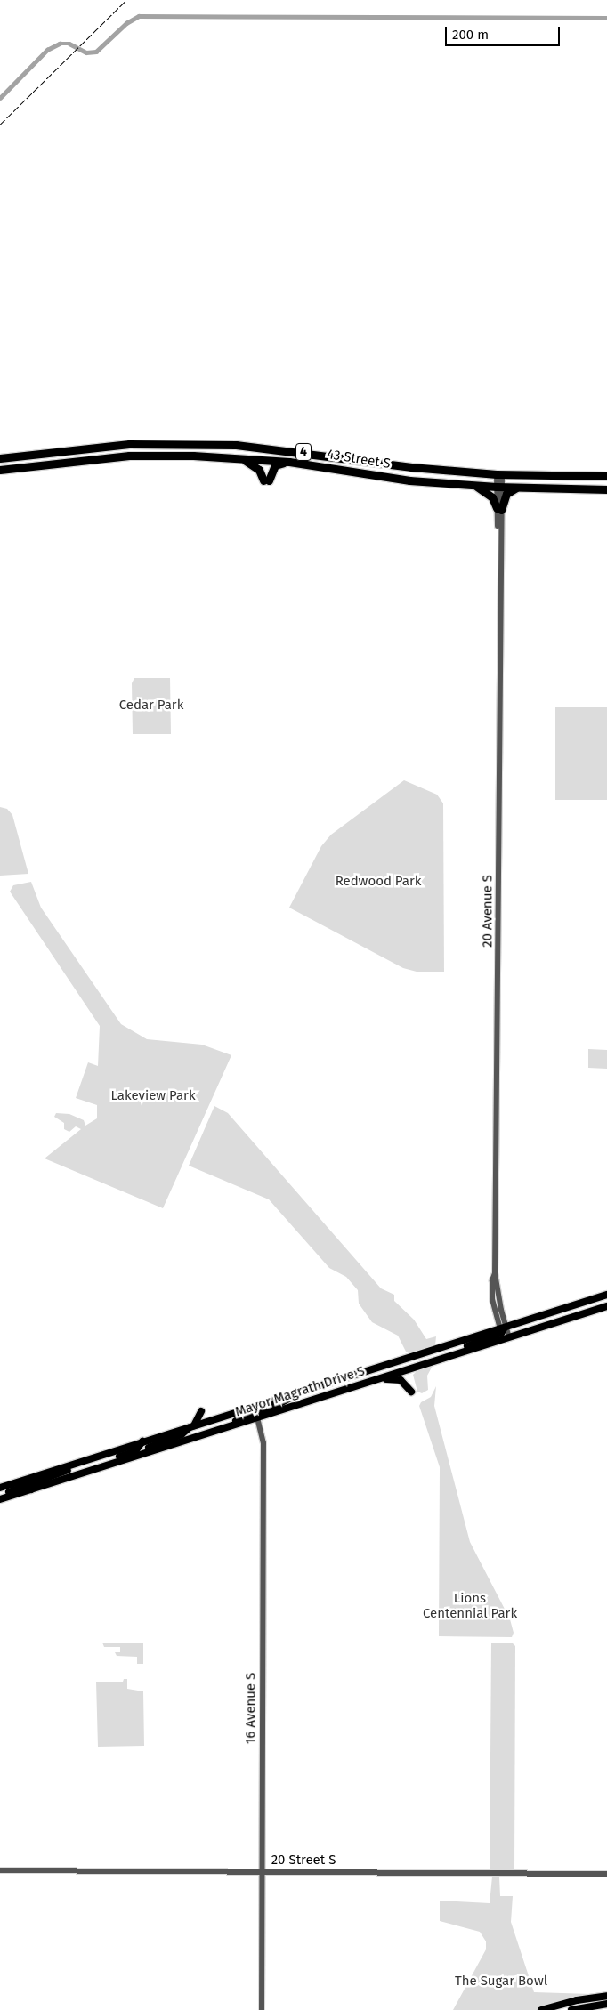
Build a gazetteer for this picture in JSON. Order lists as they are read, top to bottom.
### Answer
{
  "streets": {
    "highway": ["4", "43 Street S"],
    "main road": ["Mayor Magrath Drive S"],
    "street": ["20 Avenue S", "16 Avenue S", "20 Street S"]
  },
  "crossings": [
    ["43 Street S", "20 Avenue S"],
    ["20 Avenue S", "Mayor Magrath Drive S"],
    ["Mayor Magrath Drive S", "16 Avenue S"],
    ["16 Avenue S", "20 Street S"]
  ],
  "parks": [
    "Cedar Park",
    "Redwood Park",
    "Lakeview Park",
    "Lions Centennial Park",
    "The Sugar Bowl"
  ],
  "scale_bar": "200 m"
}
